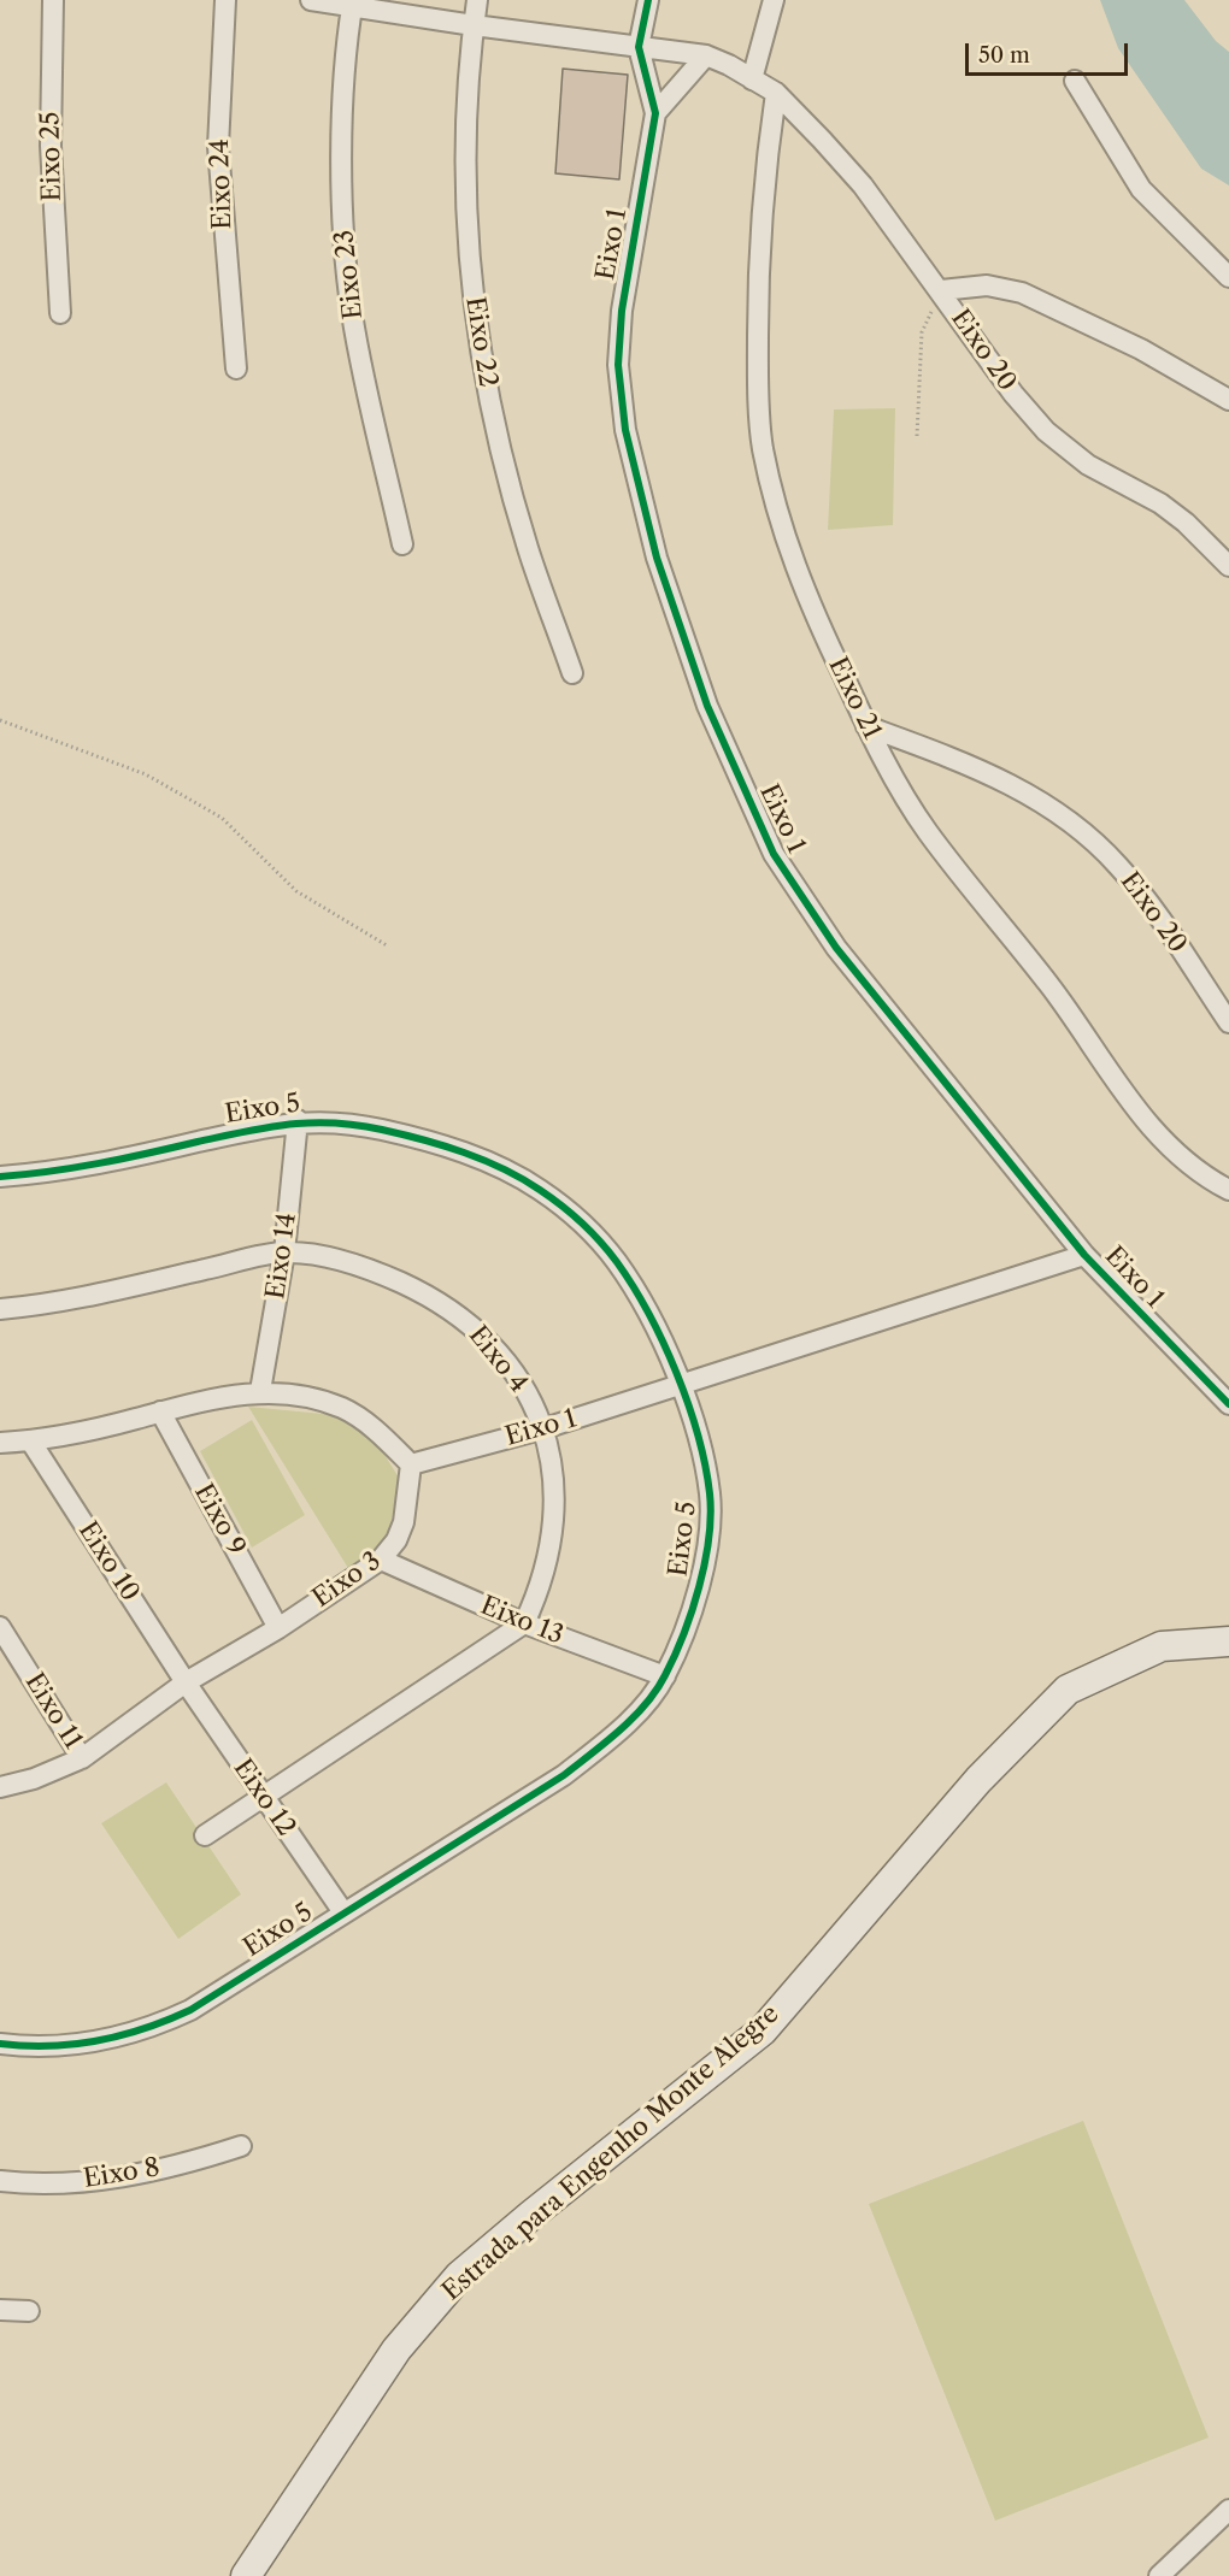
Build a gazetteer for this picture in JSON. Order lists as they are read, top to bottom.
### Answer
{
  "streets": {
    "street": [
      "Eixo 25",
      "Eixo 24",
      "Eixo 1",
      "Eixo 23",
      "Eixo 22",
      "Eixo 20",
      "Eixo 21",
      "Eixo 5",
      "Eixo 14",
      "Eixo 4",
      "Eixo 9",
      "Eixo 10",
      "Eixo 3",
      "Eixo 13",
      "Eixo 11",
      "Eixo 12",
      "Estrada para Engenho Monte Alegre",
      "Eixo 8"
    ]
  },
  "crossings": [
    ["Eixo 1", "Eixo 5"],
    ["Eixo 1", "Eixo 4"],
    ["Eixo 1", "Eixo 3"],
    ["Eixo 20", "Eixo 21"],
    ["Eixo 5", "Eixo 14"],
    ["Eixo 5", "Eixo 13"],
    ["Eixo 5", "Eixo 12"],
    ["Eixo 14", "Eixo 4"],
    ["Eixo 4", "Eixo 13"],
    ["Eixo 9", "Eixo 3"],
    ["Eixo 10", "Eixo 3"],
    ["Eixo 10", "Eixo 12"],
    ["Eixo 3", "Eixo 13"],
    ["Eixo 3", "Eixo 11"],
    ["Eixo 3", "Eixo 12"]
  ],
  "scale_bar": "50 m"
}
